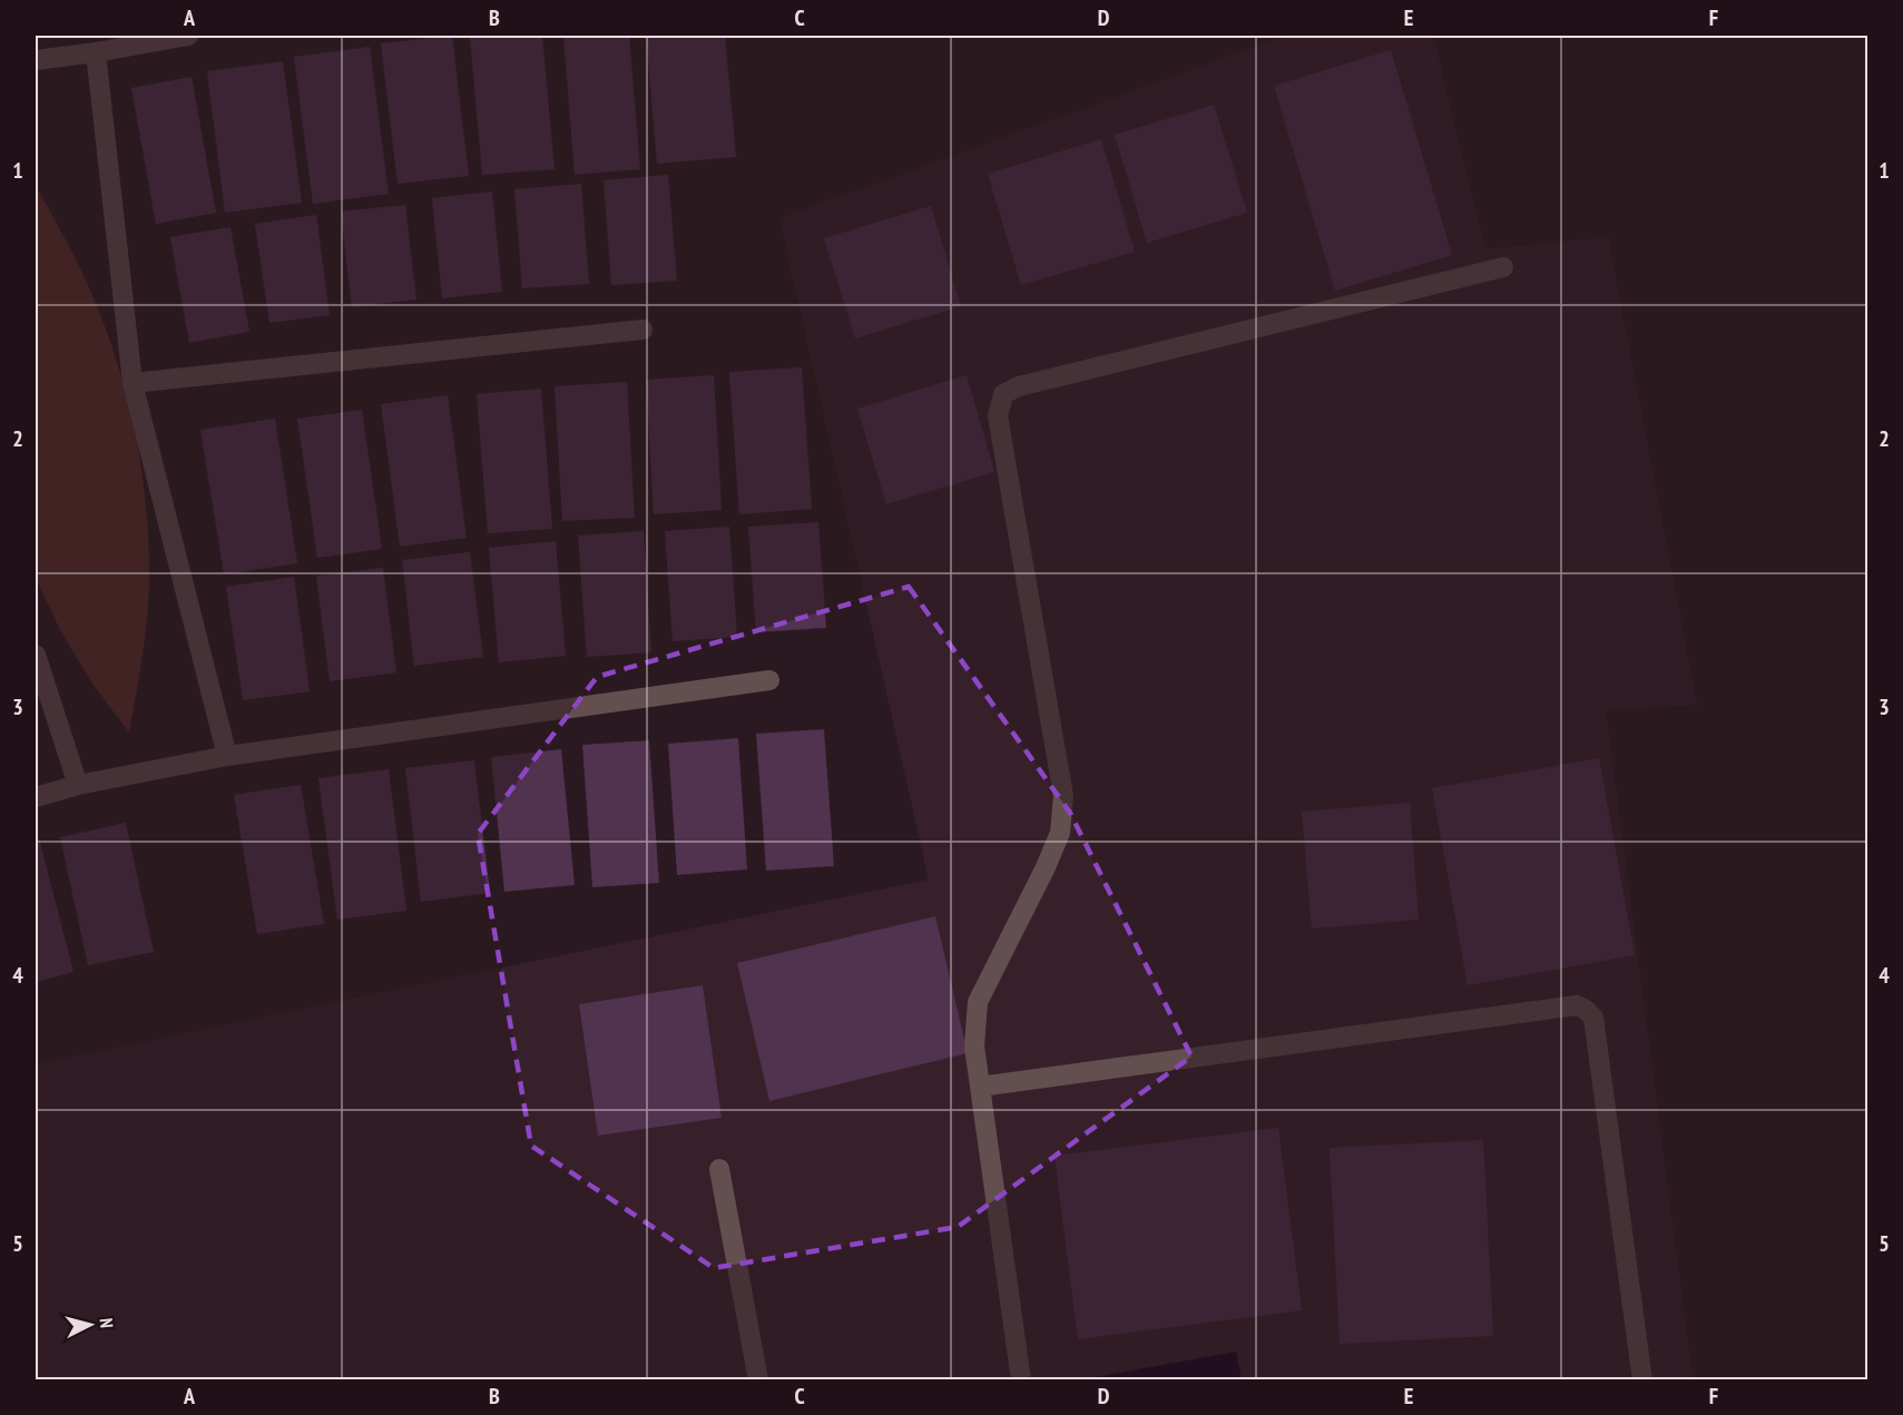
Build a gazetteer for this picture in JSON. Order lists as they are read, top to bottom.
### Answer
{
  "north": "right",
  "grid": {
    "columns": [
      "A",
      "B",
      "C",
      "D",
      "E",
      "F"
    ],
    "rows": [
      "1",
      "2",
      "3",
      "4",
      "5"
    ]
  }
}
